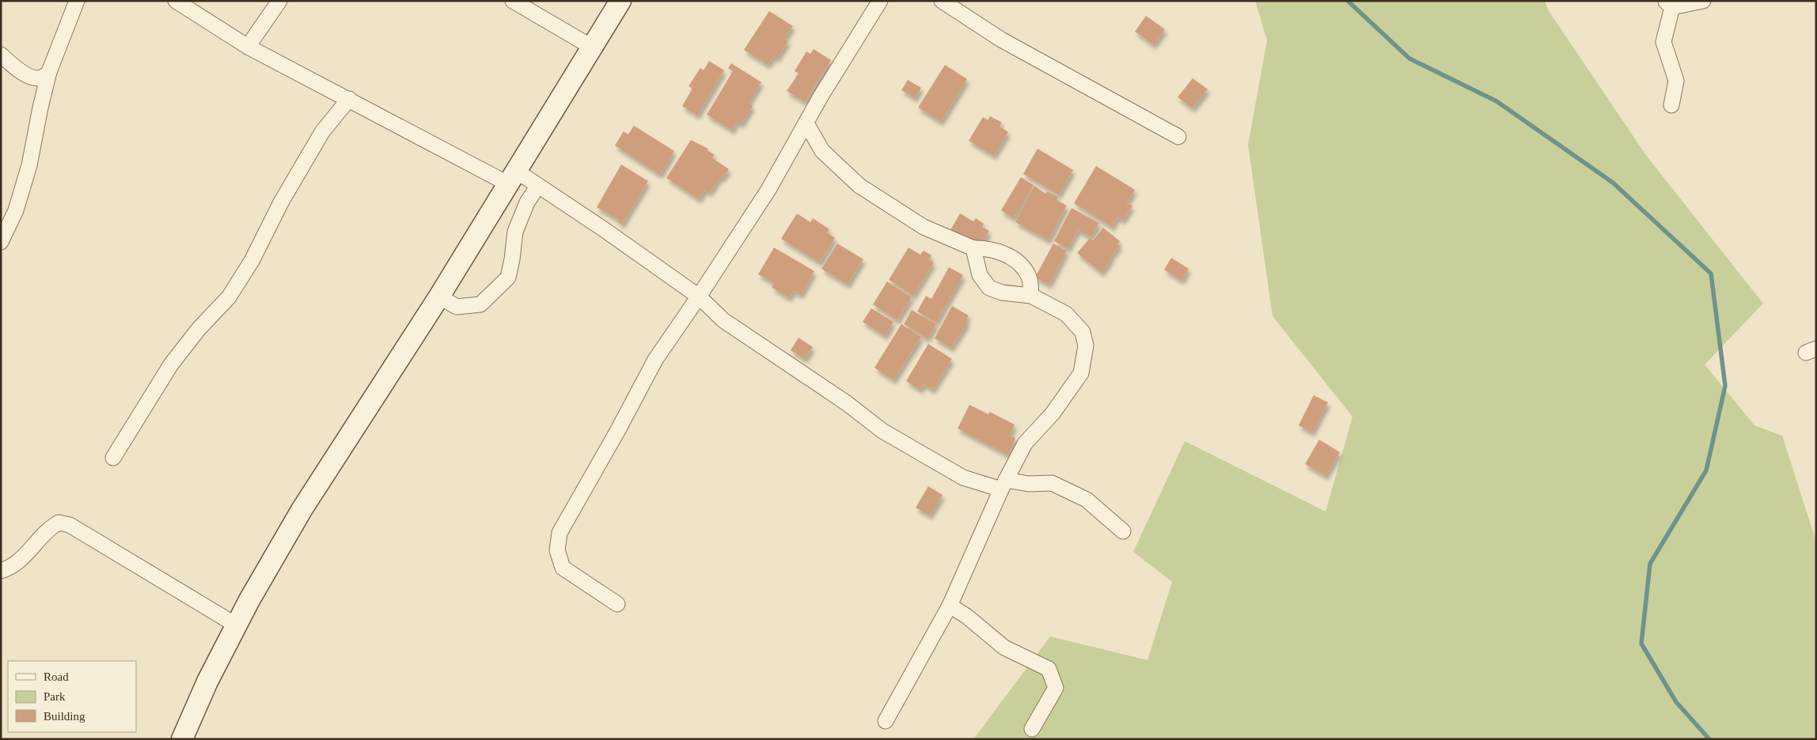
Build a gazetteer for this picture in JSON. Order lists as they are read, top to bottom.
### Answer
{
  "legend": ["Road", "Park", "Building"]
}
